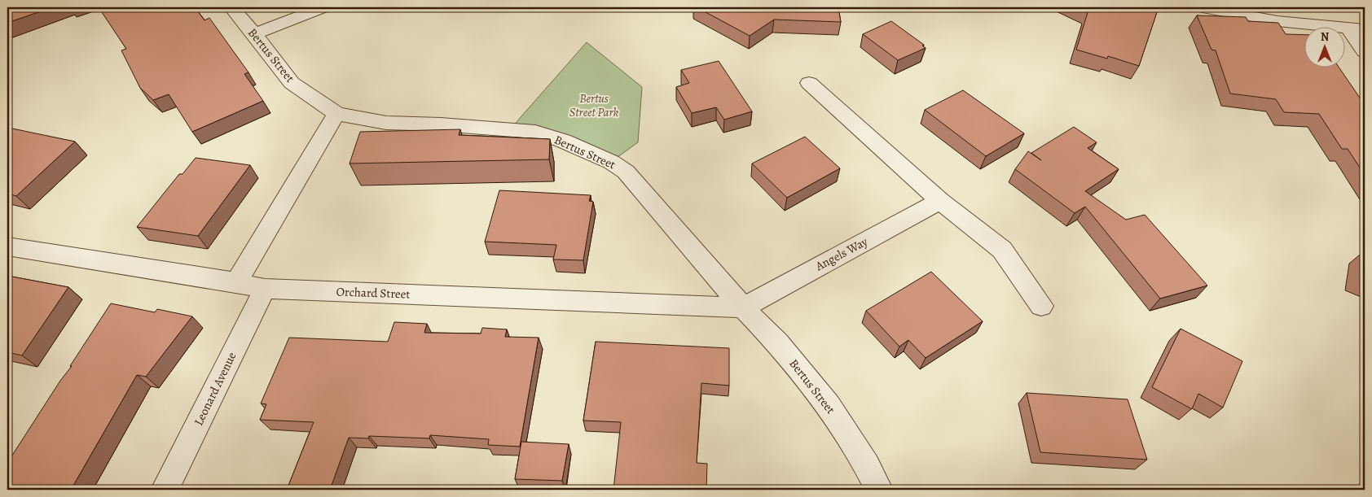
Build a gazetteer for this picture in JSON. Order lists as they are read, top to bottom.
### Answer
{
  "streets": {
    "street": [
      "Bertus Street",
      "Angels Way",
      "Orchard Street",
      "Leonard Avenue"
    ]
  },
  "crossings": [
    ["Bertus Street", "Angels Way"],
    ["Bertus Street", "Orchard Street"],
    ["Angels Way", "Orchard Street"],
    ["Orchard Street", "Leonard Avenue"]
  ],
  "parks": ["Bertus Street Park"],
  "north": "top"
}
